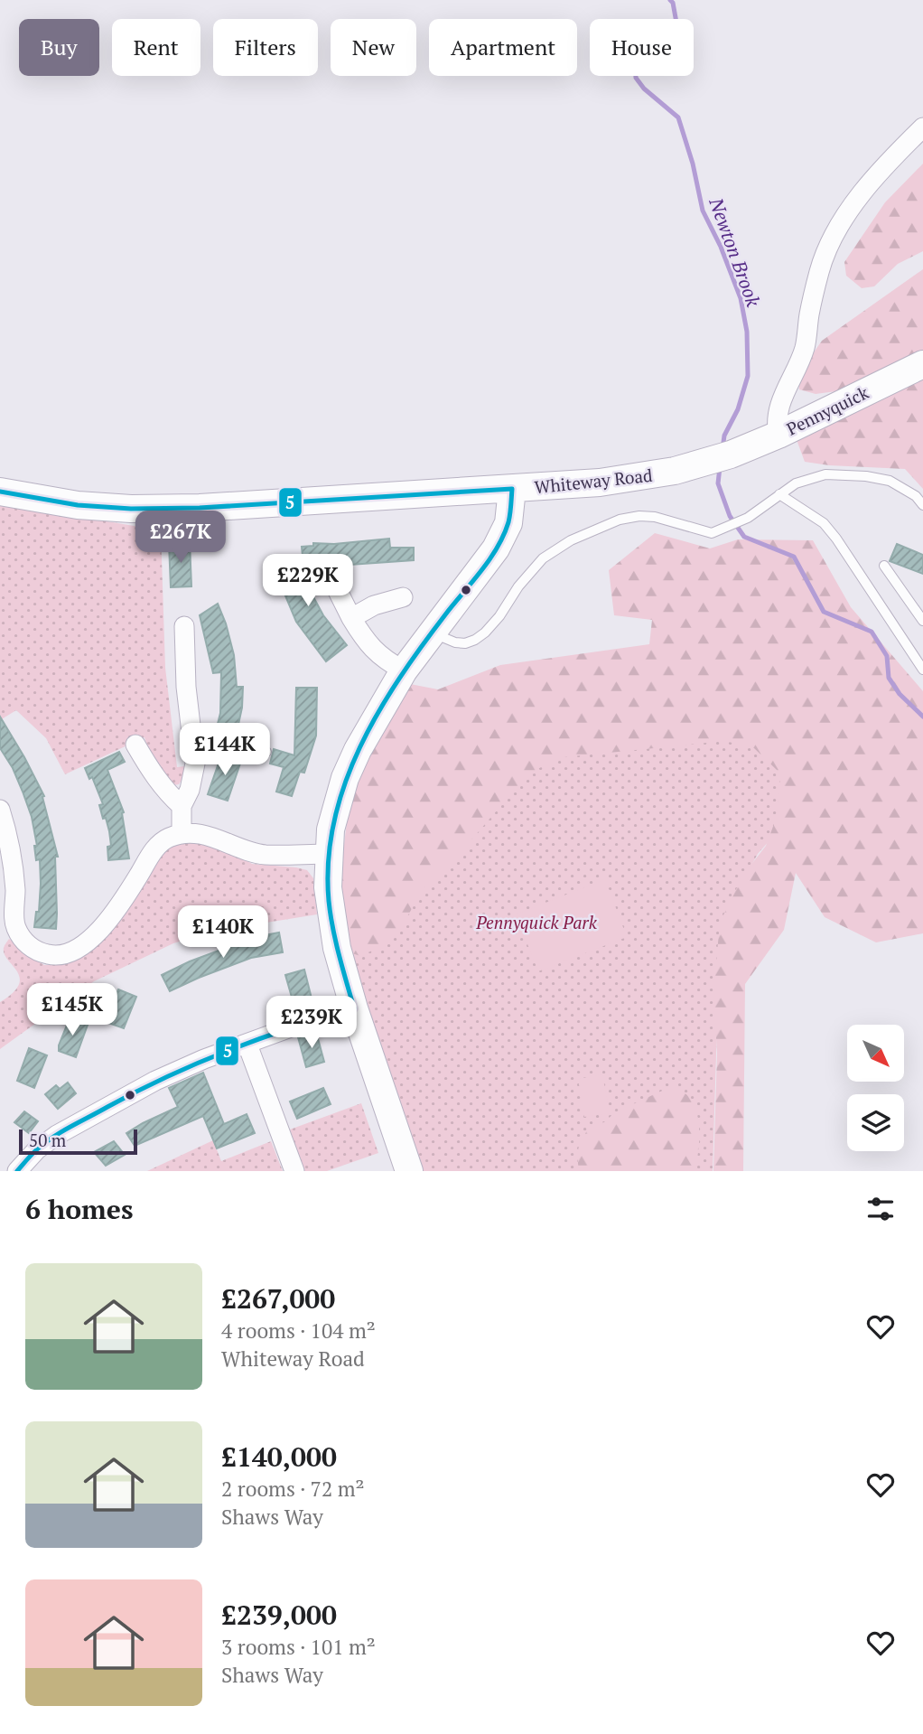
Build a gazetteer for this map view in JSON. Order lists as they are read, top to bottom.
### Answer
{
  "streets": {
    "street": ["Pennyquick", "Whiteway Road"]
  },
  "crossings": [
    ["Pennyquick", "Whiteway Road"]
  ],
  "water": ["Newton Brook"],
  "parks": ["Pennyquick Park"],
  "lines": ["transit line 5"],
  "scale_bar": "50 m",
  "north": "bottom right",
  "page": {
    "chip": [
      "Buy",
      "Rent",
      "Filters",
      "New",
      "Apartment",
      "House"
    ],
    "price": [
      "£267K",
      "£229K",
      "£144K",
      "£140K",
      "£145K",
      "£239K"
    ],
    "scale": "50 m",
    "heading": "6 homes",
    "list": [
      {
        "name": "£267,000",
        "note": "4 rooms · 104 m² · Whiteway Road"
      },
      {
        "name": "£140,000",
        "note": "2 rooms · 72 m² · Shaws Way"
      },
      {
        "name": "£239,000",
        "note": "3 rooms · 101 m² · Shaws Way"
      }
    ]
  }
}
